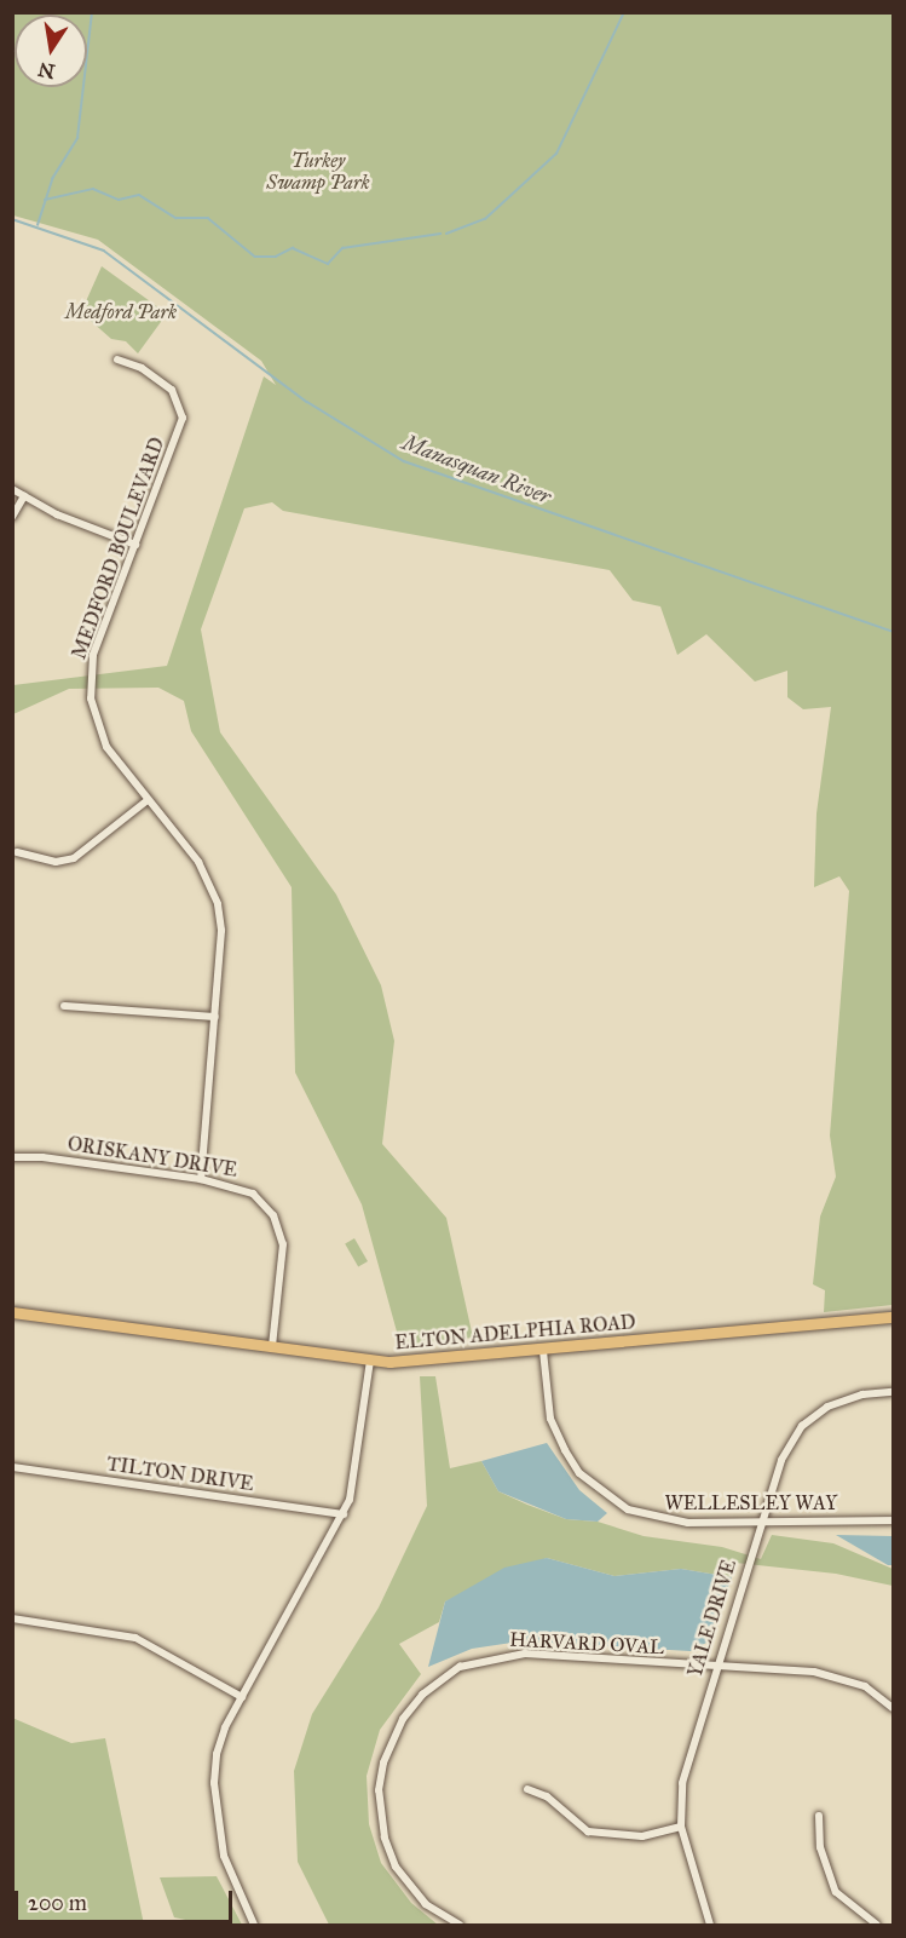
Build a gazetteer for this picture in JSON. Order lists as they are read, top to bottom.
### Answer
{
  "streets": {
    "main road": ["ELTON ADELPHIA ROAD"],
    "street": [
      "MEDFORD BOULEVARD",
      "ORISKANY DRIVE",
      "TILTON DRIVE",
      "WELLESLEY WAY",
      "YALE DRIVE",
      "HARVARD OVAL"
    ]
  },
  "crossings": [
    ["MEDFORD BOULEVARD", "ORISKANY DRIVE"],
    ["ORISKANY DRIVE", "ELTON ADELPHIA ROAD"],
    ["ELTON ADELPHIA ROAD", "WELLESLEY WAY"],
    ["WELLESLEY WAY", "YALE DRIVE"],
    ["YALE DRIVE", "HARVARD OVAL"]
  ],
  "water": ["Manasquan River"],
  "parks": ["Turkey Swamp Park", "Medford Park"],
  "scale_bar": "200 m",
  "north": "bottom"
}
